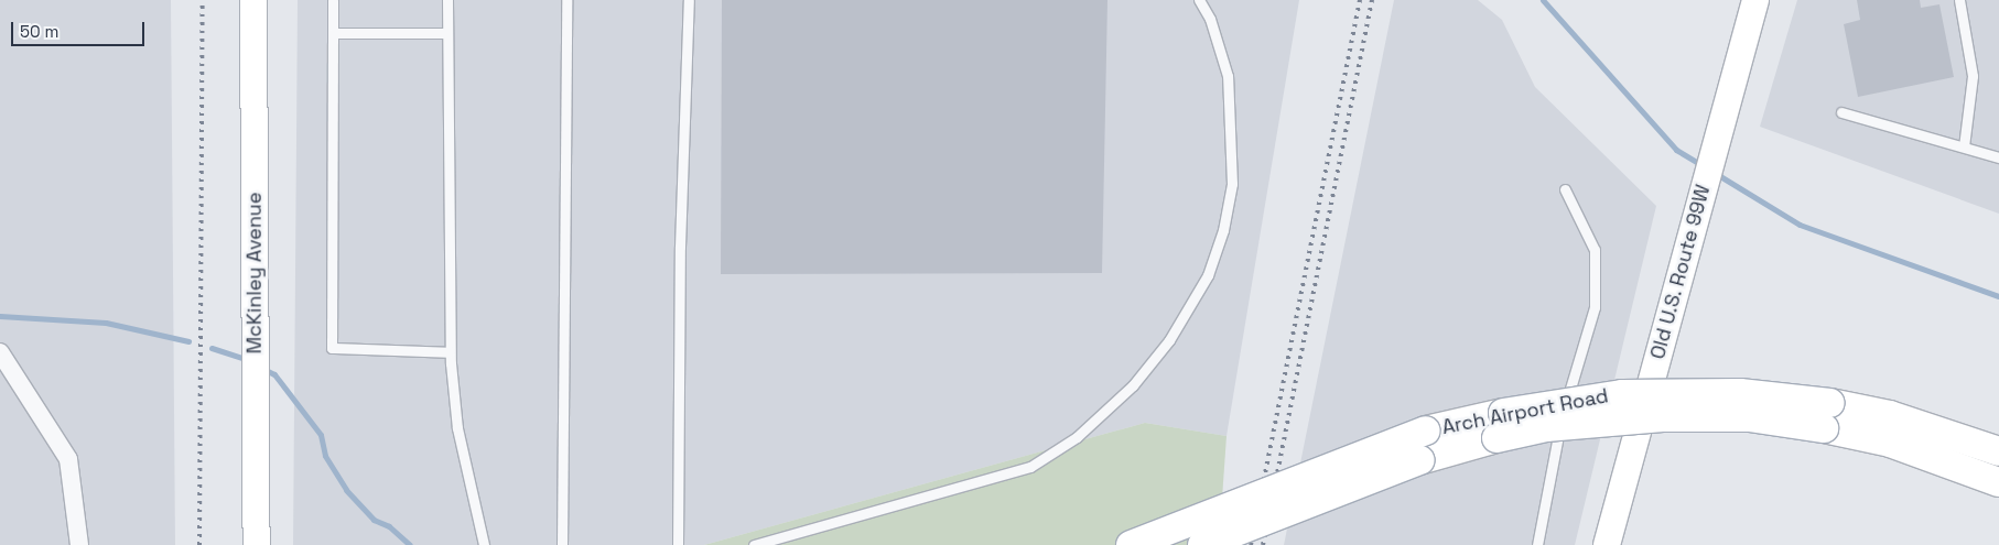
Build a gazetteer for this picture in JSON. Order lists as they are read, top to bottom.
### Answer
{
  "streets": {
    "main road": ["Old U.S. Route 99W", "McKinley Avenue", "Arch Airport Road"]
  },
  "scale_bar": "50 m"
}
